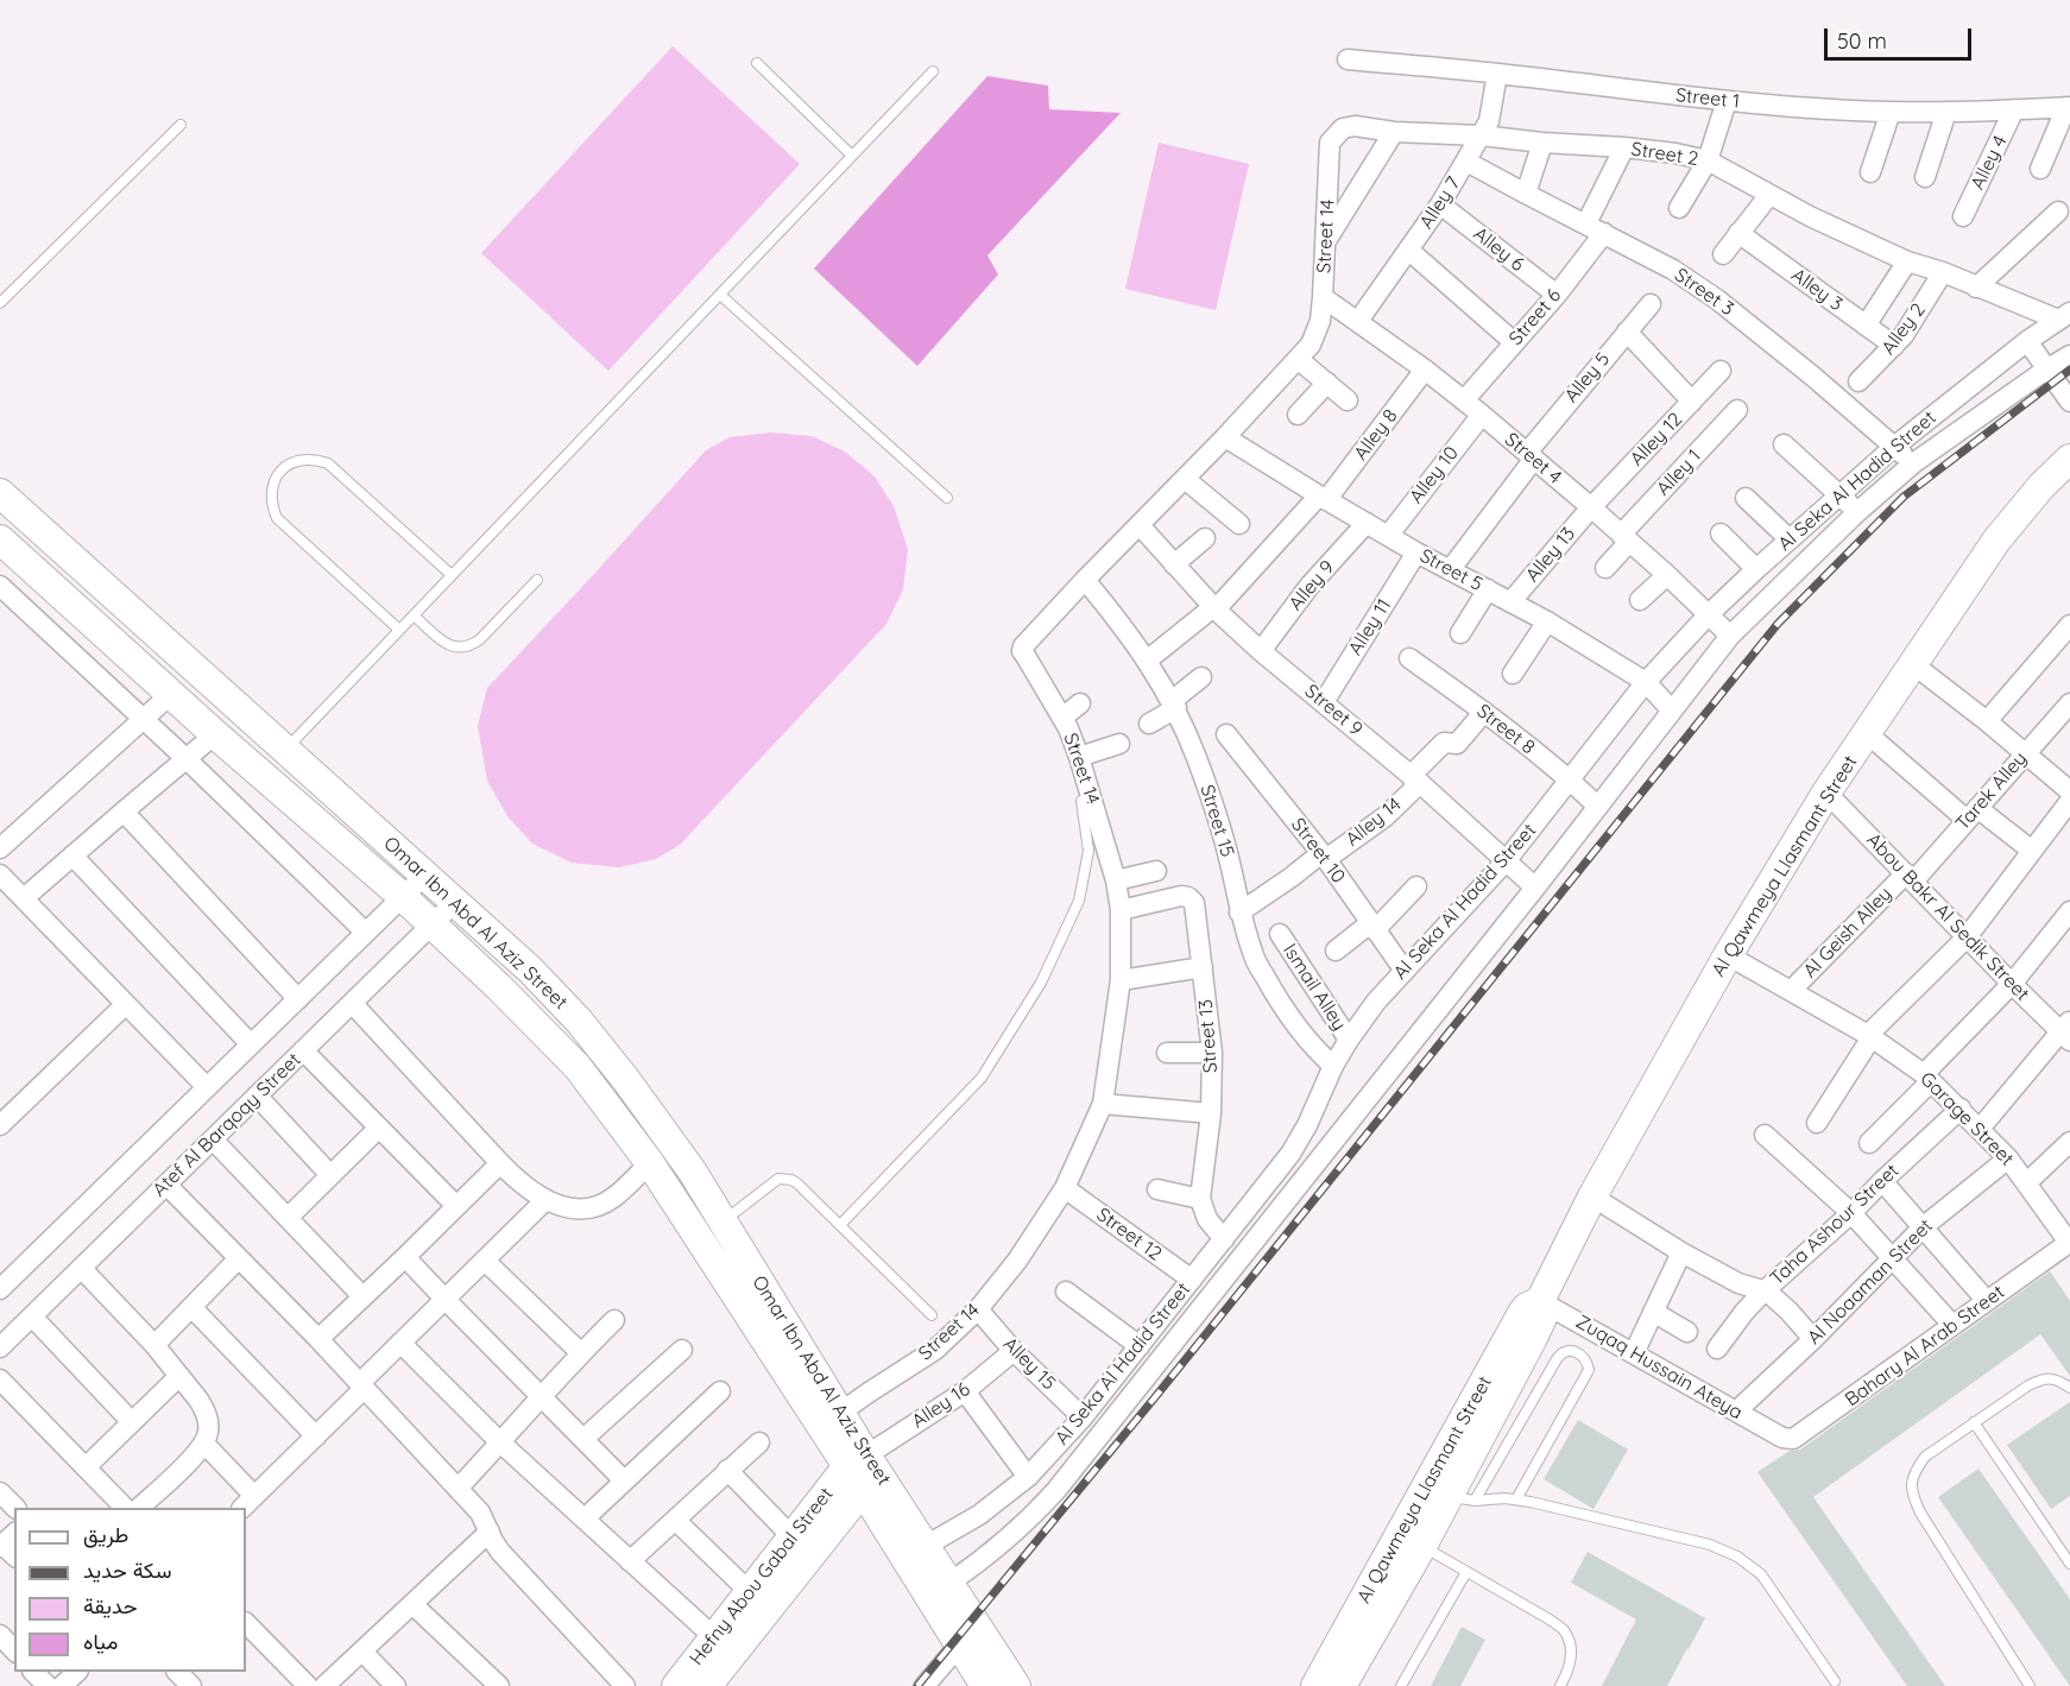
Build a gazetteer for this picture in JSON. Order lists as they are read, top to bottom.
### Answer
{
  "streets": {
    "main road": ["Al Qawmeya Llasmant Street", "Omar Ibn Abd Al Aziz Street", "Hefny Abou Gabal Street"],
    "street": [
      "Street 1",
      "Street 2",
      "Alley 4",
      "Alley 7",
      "Street 14",
      "Alley 6",
      "Alley 3",
      "Street 3",
      "Street 6",
      "Alley 2",
      "Alley 5",
      "Alley 8",
      "Alley 12",
      "Street 4",
      "Alley 1",
      "Alley 10",
      "Al Seka Al Hadid Street",
      "Alley 13",
      "Street 5",
      "Alley 9",
      "Alley 11",
      "Street 9",
      "Street 8",
      "Tarek Alley",
      "Street 15",
      "Alley 14",
      "Street 10",
      "Abou Bakr Al Sedik Street",
      "Al Geish Alley",
      "Ismail Alley",
      "Street 13",
      "Garage Street",
      "Atef Al Barqoqy Street",
      "Taha Ashour Street",
      "Street 12",
      "Al Noaaman Street",
      "Bahary Al Arab Street",
      "Alley 15",
      "Zuqaq Hussain Ateya",
      "Alley 16"
    ]
  },
  "crossings": [
    ["Street 1", "Alley 4"],
    ["Street 1", "Alley 7"],
    ["Street 2", "Alley 7"],
    ["Street 2", "Street 14"],
    ["Street 2", "Alley 2"],
    ["Street 2", "Al Seka Al Hadid Street"],
    ["Alley 7", "Alley 6"],
    ["Alley 7", "Street 3"],
    ["Alley 7", "Street 4"],
    ["Street 14", "Street 4"],
    ["Street 14", "Street 5"],
    ["Street 14", "Street 9"],
    ["Street 14", "Street 15"],
    ["Street 14", "Omar Ibn Abd Al Aziz Street"],
    ["Street 14", "Street 13"],
    ["Street 14", "Street 12"],
    ["Street 14", "Alley 15"],
    ["Alley 6", "Street 6"],
    ["Alley 3", "Alley 2"],
    ["Street 3", "Street 6"],
    ["Street 3", "Al Seka Al Hadid Street"],
    ["Street 6", "Street 4"],
    ["Alley 5", "Street 4"],
    ["Alley 8", "Street 4"],
    ["Alley 8", "Street 5"],
    ["Alley 12", "Street 4"],
    ["Alley 12", "Alley 13"],
    ["Street 4", "Alley 1"],
    ["Street 4", "Alley 10"],
    ["Street 4", "Al Seka Al Hadid Street"],
    ["Street 4", "Alley 13"],
    ["Alley 10", "Street 5"],
    ["Al Seka Al Hadid Street", "Street 5"],
    ["Al Seka Al Hadid Street", "Street 9"],
    ["Al Seka Al Hadid Street", "Street 8"],
    ["Al Seka Al Hadid Street", "Street 15"],
    ["Al Seka Al Hadid Street", "Street 10"],
    ["Al Seka Al Hadid Street", "Omar Ibn Abd Al Aziz Street"],
    ["Al Seka Al Hadid Street", "Ismail Alley"],
    ["Al Seka Al Hadid Street", "Street 12"],
    ["Al Seka Al Hadid Street", "Alley 15"],
    ["Alley 13", "Street 5"],
    ["Street 5", "Alley 9"],
    ["Street 5", "Alley 11"],
    ["Alley 9", "Street 9"],
    ["Alley 11", "Street 9"],
    ["Street 9", "Alley 14"],
    ["Street 8", "Alley 14"],
    ["Tarek Alley", "Abou Bakr Al Sedik Street"],
    ["Tarek Alley", "Al Geish Alley"],
    ["Street 15", "Alley 14"],
    ["Alley 14", "Street 10"],
    ["Al Qawmeya Llasmant Street", "Abou Bakr Al Sedik Street"],
    ["Al Qawmeya Llasmant Street", "Garage Street"],
    ["Al Qawmeya Llasmant Street", "Zuqaq Hussain Ateya"],
    ["Abou Bakr Al Sedik Street", "Al Geish Alley"],
    ["Omar Ibn Abd Al Aziz Street", "Atef Al Barqoqy Street"],
    ["Omar Ibn Abd Al Aziz Street", "Alley 16"],
    ["Omar Ibn Abd Al Aziz Street", "Hefny Abou Gabal Street"],
    ["Al Geish Alley", "Garage Street"],
    ["Garage Street", "Taha Ashour Street"],
    ["Garage Street", "Al Noaaman Street"],
    ["Garage Street", "Bahary Al Arab Street"],
    ["Al Noaaman Street", "Zuqaq Hussain Ateya"],
    ["Bahary Al Arab Street", "Zuqaq Hussain Ateya"],
    ["Alley 15", "Alley 16"],
    ["Alley 16", "Hefny Abou Gabal Street"]
  ],
  "legend": [
    "طريق",
    "سكة حديد",
    "حديقة",
    "مياه"
  ],
  "scale_bar": "50 m"
}
